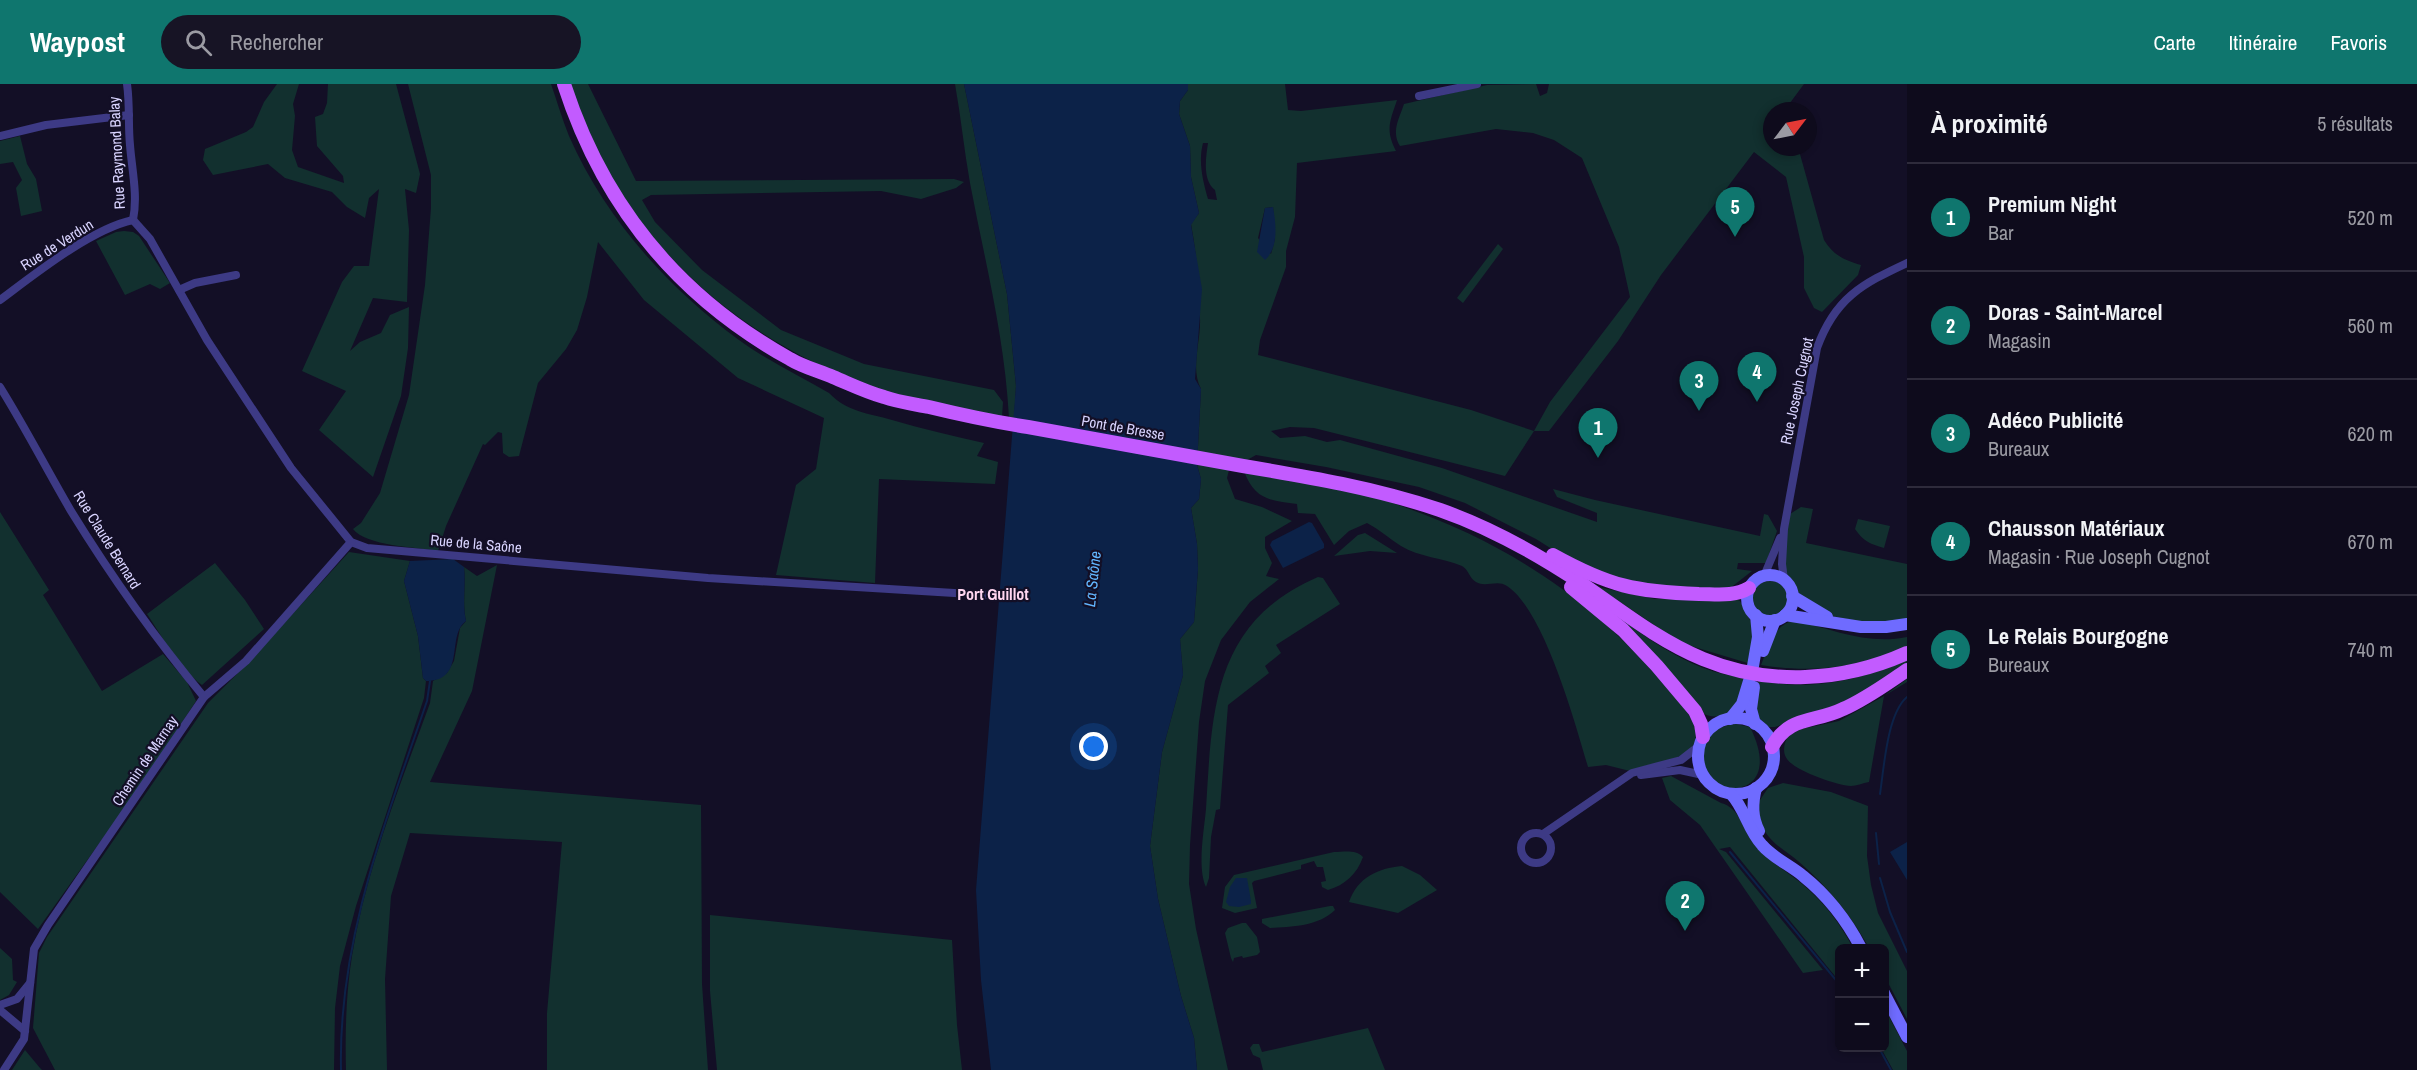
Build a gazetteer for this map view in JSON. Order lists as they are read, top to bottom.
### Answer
{
  "streets": {
    "main road": ["Pont de Bresse"],
    "street": [
      "Rue Raymond Balay",
      "Rue de Verdun",
      "Rue Joseph Cugnot",
      "Rue Claude Bernard",
      "Rue de la Saône",
      "Chemin de Marnay"
    ]
  },
  "crossings": [
    ["Rue Raymond Balay", "Rue de Verdun"],
    ["Rue Claude Bernard", "Chemin de Marnay"],
    ["Rue de la Saône", "Chemin de Marnay"]
  ],
  "districts": ["Port Guillot"],
  "water": ["La Saône"],
  "north": "top right",
  "page": {
    "header": "Waypost",
    "search": "Rechercher",
    "nav": ["Carte", "Itinéraire", "Favoris"],
    "heading": ["À proximité", "5 résultats"],
    "list": [
      {
        "mark": "1",
        "name": "Premium Night",
        "note": "Bar",
        "value": "520 m"
      },
      {
        "mark": "2",
        "name": "Doras - Saint-Marcel",
        "note": "Magasin",
        "value": "560 m"
      },
      {
        "mark": "3",
        "name": "Adéco Publicité",
        "note": "Bureaux",
        "value": "620 m"
      },
      {
        "mark": "4",
        "name": "Chausson Matériaux",
        "note": "Magasin · Rue Joseph Cugnot",
        "value": "670 m"
      },
      {
        "mark": "5",
        "name": "Le Relais Bourgogne",
        "note": "Bureaux",
        "value": "740 m"
      }
    ],
    "pins": [
      "5",
      "4",
      "3",
      "1",
      "2"
    ],
    "map_buttons": ["+", "−"]
  }
}
